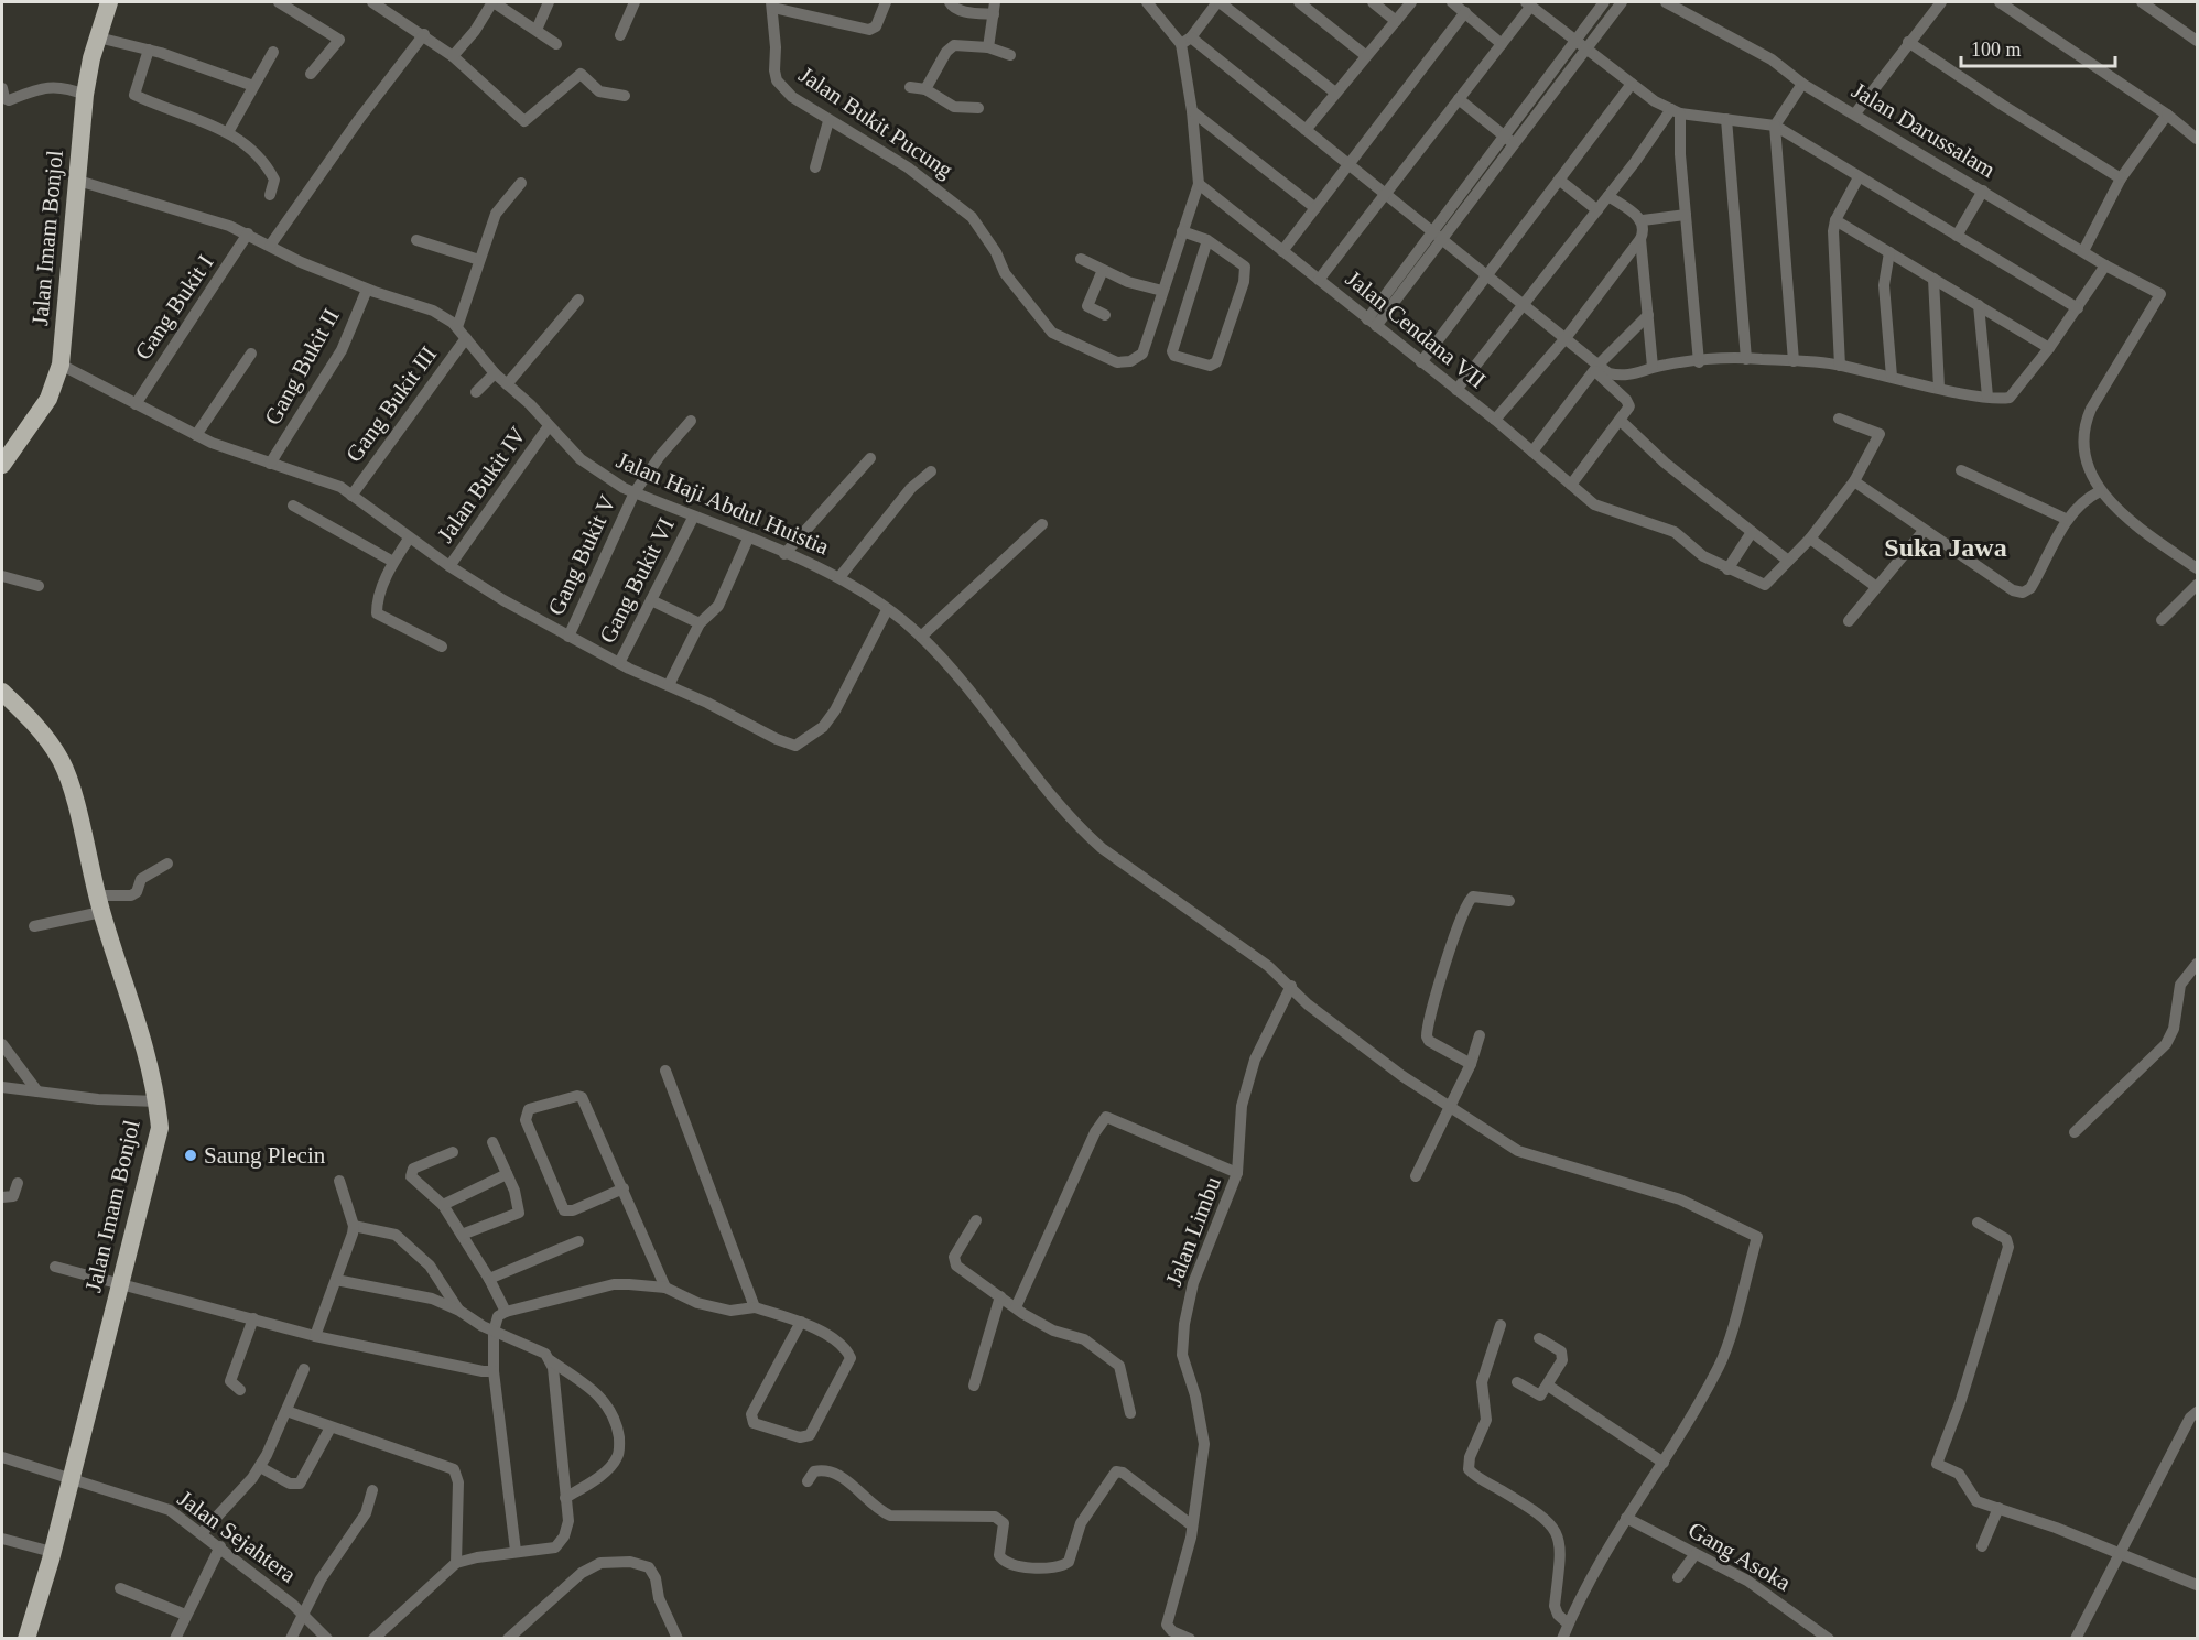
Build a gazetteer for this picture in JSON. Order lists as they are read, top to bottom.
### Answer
{
  "streets": {
    "highway": ["Jalan Imam Bonjol"],
    "street": [
      "Jalan Bukit Pucung",
      "Jalan Darussalam",
      "Gang Bukit I",
      "Jalan Cendana VII",
      "Gang Bukit II",
      "Gang Bukit III",
      "Jalan Bukit IV",
      "Jalan Haji Abdul Huistia",
      "Gang Bukit V",
      "Gang Bukit VI",
      "Jalan Limbu",
      "Jalan Sejahtera",
      "Gang Asoka"
    ]
  },
  "crossings": [
    ["Jalan Bukit Pucung", "Jalan Cendana VII"],
    ["Jalan Imam Bonjol", "Jalan Haji Abdul Huistia"],
    ["Jalan Imam Bonjol", "Jalan Sejahtera"],
    ["Gang Bukit I", "Jalan Haji Abdul Huistia"],
    ["Gang Bukit II", "Jalan Haji Abdul Huistia"],
    ["Gang Bukit III", "Jalan Haji Abdul Huistia"],
    ["Jalan Bukit IV", "Jalan Haji Abdul Huistia"],
    ["Jalan Haji Abdul Huistia", "Gang Bukit V"],
    ["Jalan Haji Abdul Huistia", "Gang Bukit VI"],
    ["Jalan Haji Abdul Huistia", "Jalan Limbu"]
  ],
  "districts": ["Suka Jawa"],
  "places": ["Saung Plecin"],
  "scale_bar": "100 m"
}
